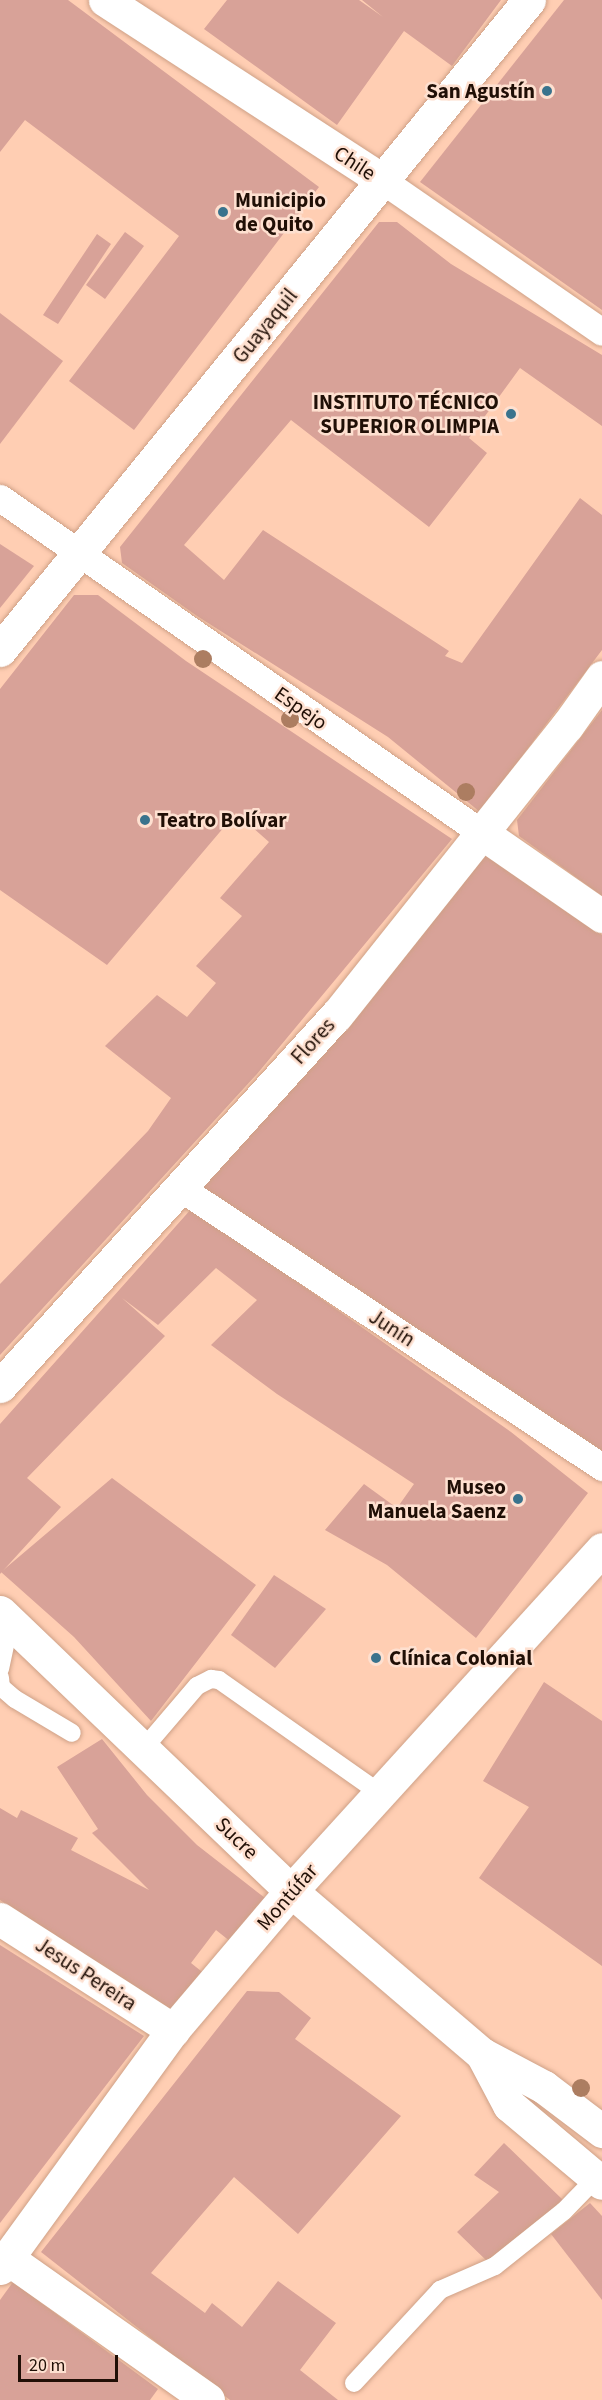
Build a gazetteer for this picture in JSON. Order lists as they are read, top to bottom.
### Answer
{
  "streets": {
    "street": [
      "Chile",
      "Guayaquil",
      "Espejo",
      "Flores",
      "Junín",
      "Sucre",
      "Montúfar",
      "Jesus Pereira"
    ]
  },
  "crossings": [
    ["Chile", "Guayaquil"],
    ["Guayaquil", "Espejo"],
    ["Espejo", "Flores"],
    ["Flores", "Junín"],
    ["Sucre", "Montúfar"],
    ["Montúfar", "Jesus Pereira"]
  ],
  "places": [
    "San Agustín",
    "Municipio de Quito",
    "INSTITUTO TÉCNICO SUPERIOR OLIMPIA",
    "Teatro Bolívar",
    "Museo Manuela Saenz",
    "Clínica Colonial"
  ],
  "scale_bar": "20 m"
}
